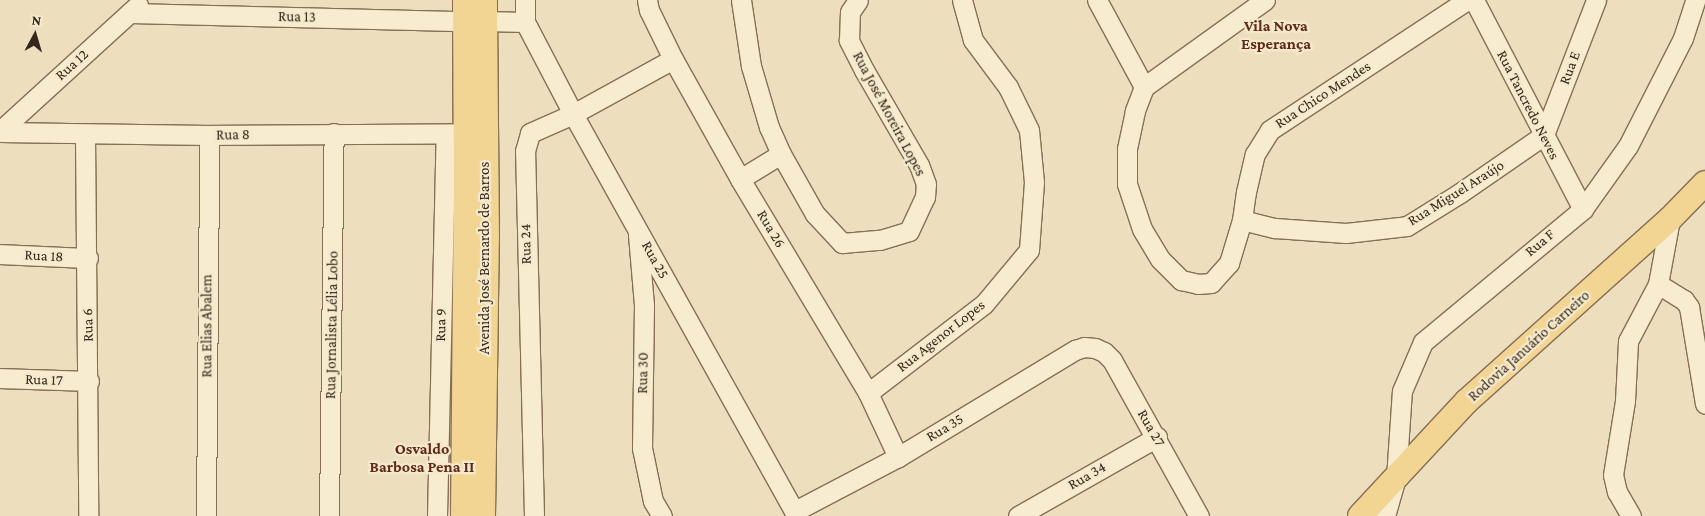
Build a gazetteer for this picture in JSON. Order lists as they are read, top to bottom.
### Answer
{
  "streets": {
    "main road": ["Avenida José Bernardo de Barros", "Rodovia Januário Carneiro"],
    "street": [
      "Rua 13",
      "Rua 12",
      "Rua E",
      "Rua Chico Mendes",
      "Rua Tancredo Neves",
      "Rua José Moreira Lopes",
      "Rua 8",
      "Rua Miguel Araújo",
      "Rua 26",
      "Rua F",
      "Rua 24",
      "Rua 18",
      "Rua 25",
      "Rua 6",
      "Rua Jornalista Lélia Lobo",
      "Rua 9",
      "Rua Elias Abalem",
      "Rua Agenor Lopes",
      "Rua 30",
      "Rua 17",
      "Rua 35",
      "Rua 27",
      "Rua 34"
    ]
  },
  "crossings": [
    ["Rua 13", "Rua 12"],
    ["Rua 13", "Avenida José Bernardo de Barros"],
    ["Rua 13", "Rua 25"],
    ["Rua 12", "Rua 8"],
    ["Rua E", "Rua Tancredo Neves"],
    ["Rua E", "Rua Miguel Araújo"],
    ["Rua Chico Mendes", "Rua Miguel Araújo"],
    ["Rua Tancredo Neves", "Rua Miguel Araújo"],
    ["Rua Tancredo Neves", "Rua F"],
    ["Rua 8", "Avenida José Bernardo de Barros"],
    ["Rua 8", "Rua 6"],
    ["Rua 8", "Rua Jornalista Lélia Lobo"],
    ["Rua 8", "Rua 9"],
    ["Rua 8", "Rua Elias Abalem"],
    ["Rua 26", "Rua 24"],
    ["Rua 26", "Rua Agenor Lopes"],
    ["Rua 26", "Rua 35"],
    ["Rua F", "Rodovia Januário Carneiro"],
    ["Rua 24", "Rua 25"],
    ["Rua 18", "Rua 6"],
    ["Avenida José Bernardo de Barros", "Rua 9"],
    ["Rua 25", "Rua 30"],
    ["Rua 25", "Rua 35"],
    ["Rua 6", "Rua 17"],
    ["Rua 35", "Rua 27"],
    ["Rua 27", "Rua 34"]
  ],
  "districts": ["Vila Nova Esperança", "Osvaldo Barbosa Pena II"],
  "north": "top"
}
